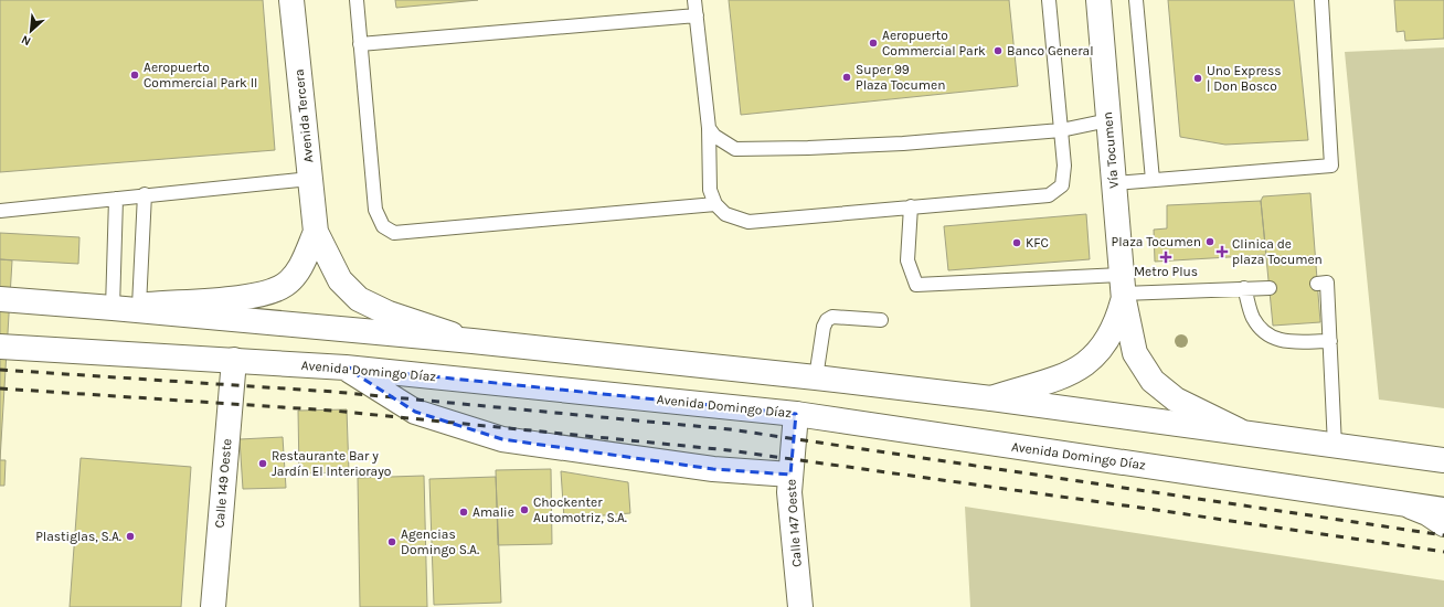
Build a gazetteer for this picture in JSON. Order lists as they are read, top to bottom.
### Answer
{
  "streets": {
    "main road": [
      "Avenida Tercera",
      "Vía Tocumen",
      "Avenida Domingo Díaz",
      "Calle 149 Oeste",
      "Calle 147 Oeste"
    ]
  },
  "crossings": [
    ["Avenida Domingo Díaz", "Calle 149 Oeste"],
    ["Avenida Domingo Díaz", "Calle 147 Oeste"]
  ],
  "places": {
    "other": [
      "Aeropuerto Commercial Park",
      "Banco General",
      "Aeropuerto Commercial Park II",
      "Super 99 Plaza Tocumen",
      "Uno Express | Don Bosco",
      "Plaza Tocumen",
      "KFC",
      "Restaurante Bar y Jardín El Interiorayo",
      "Chockenter Automotriz, S.A.",
      "Amalie",
      "Plastiglas, S.A.",
      "Agencias Domingo S.A."
    ],
    "health": ["Clinica de plaza Tocumen", "Metro Plus"]
  },
  "north": "bottom left"
}
